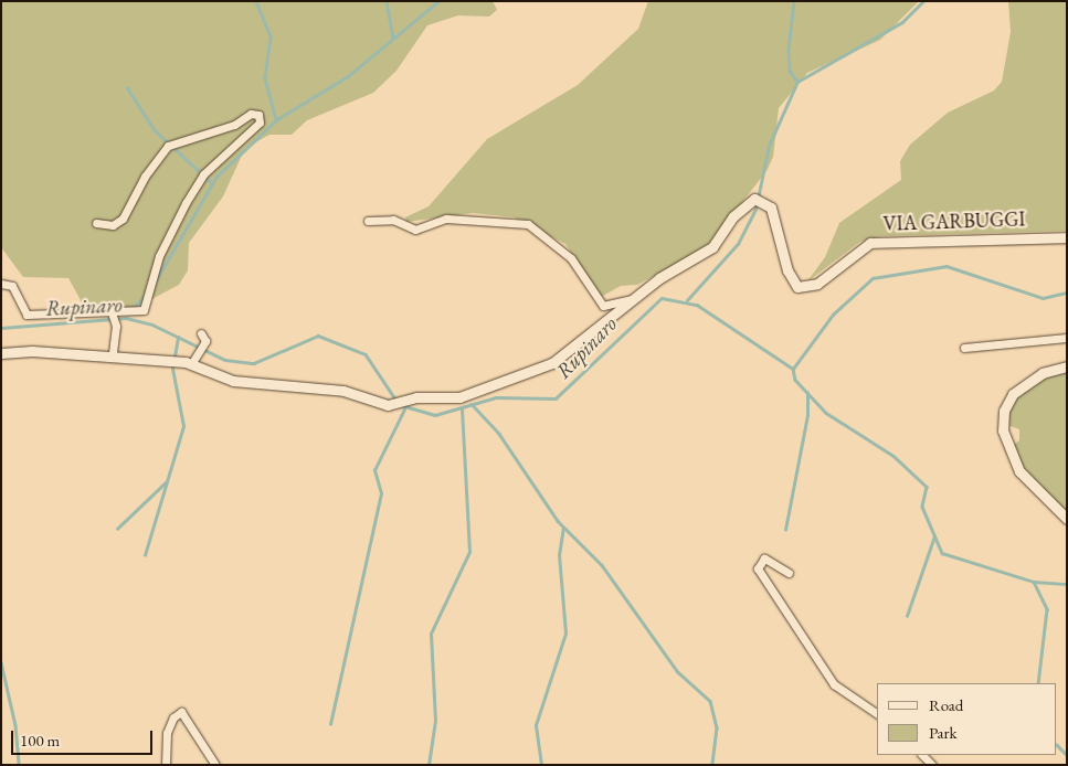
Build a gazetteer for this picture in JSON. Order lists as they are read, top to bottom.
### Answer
{
  "streets": {
    "street": ["VIA GARBUGGI"]
  },
  "water": ["Rupinaro"],
  "legend": ["Road", "Park"],
  "scale_bar": "100 m"
}
